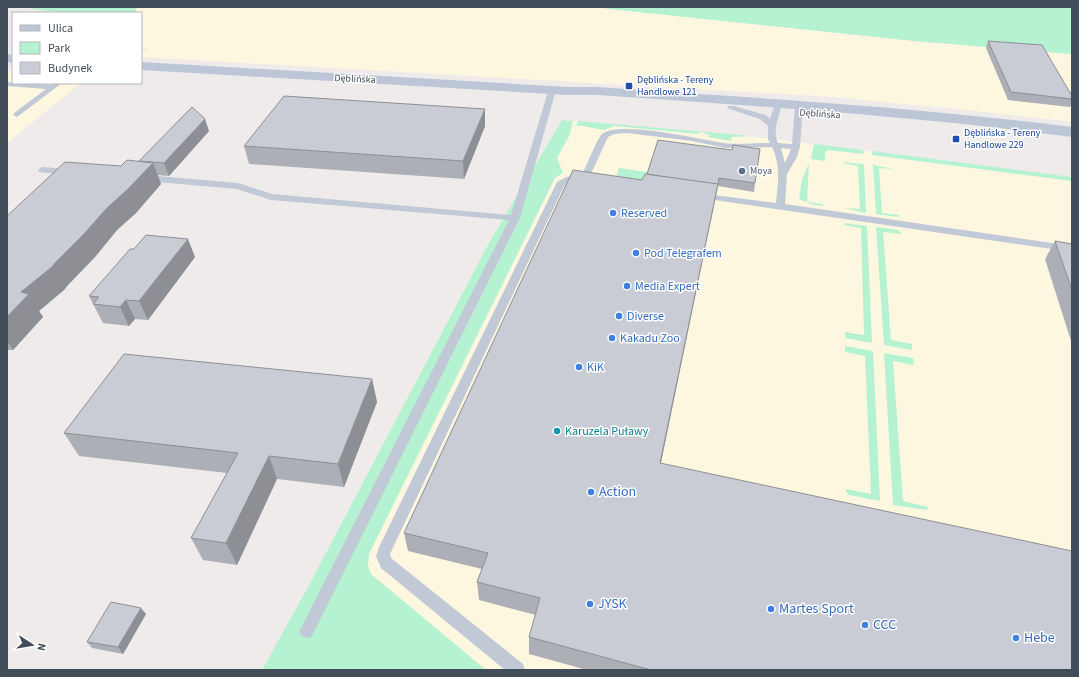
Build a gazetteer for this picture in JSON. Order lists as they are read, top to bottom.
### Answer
{
  "streets": {
    "main road": ["Dęblińska"]
  },
  "places": {
    "transit": ["Dęblińska - Tereny Handlowe 121", "Dęblińska - Tereny Handlowe 229"],
    "other": [
      "Moya",
      "Reserved",
      "Pod Telegrafem",
      "Media Expert",
      "Diverse",
      "Kakadu Zoo",
      "KiK",
      "Karuzela Puławy",
      "Action",
      "JYSK",
      "Martes Sport",
      "CCC",
      "Hebe"
    ]
  },
  "legend": ["Ulica", "Park", "Budynek"],
  "north": "right"
}
